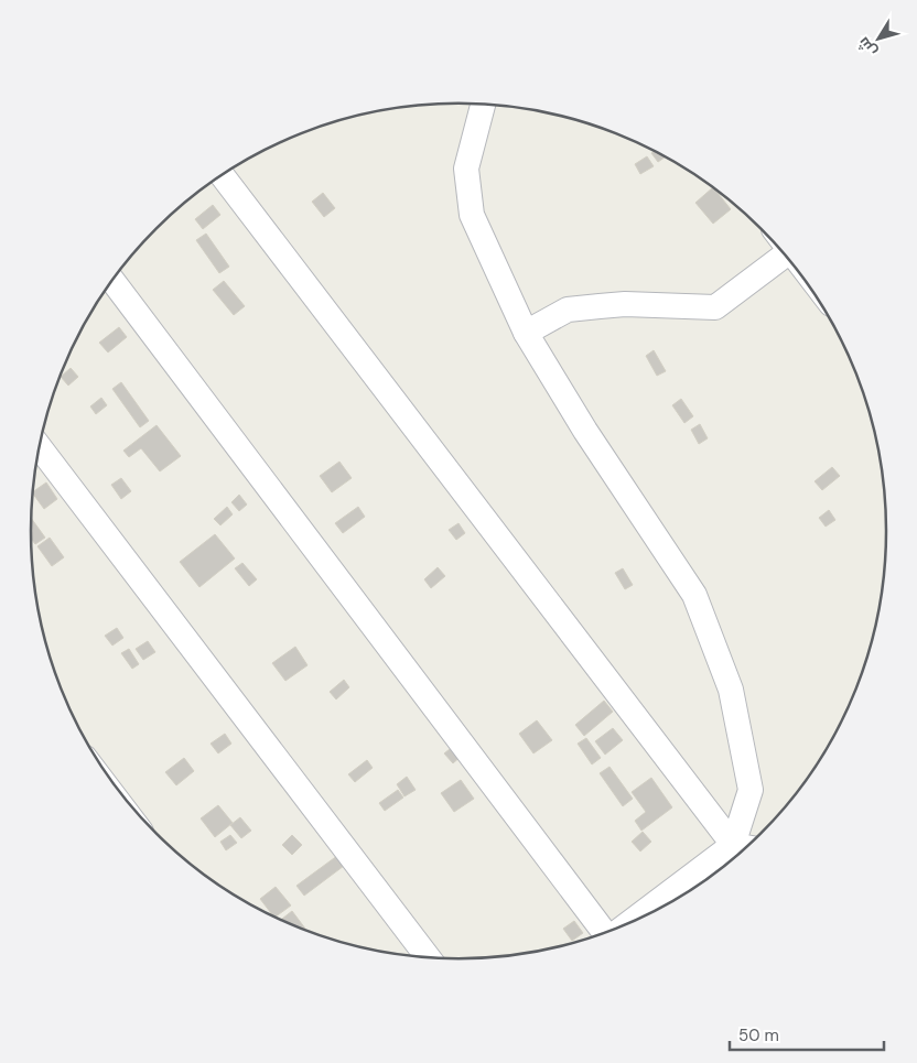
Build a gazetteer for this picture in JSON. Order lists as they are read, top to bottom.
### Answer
{
  "scale_bar": "50 m",
  "north": "bottom left"
}
